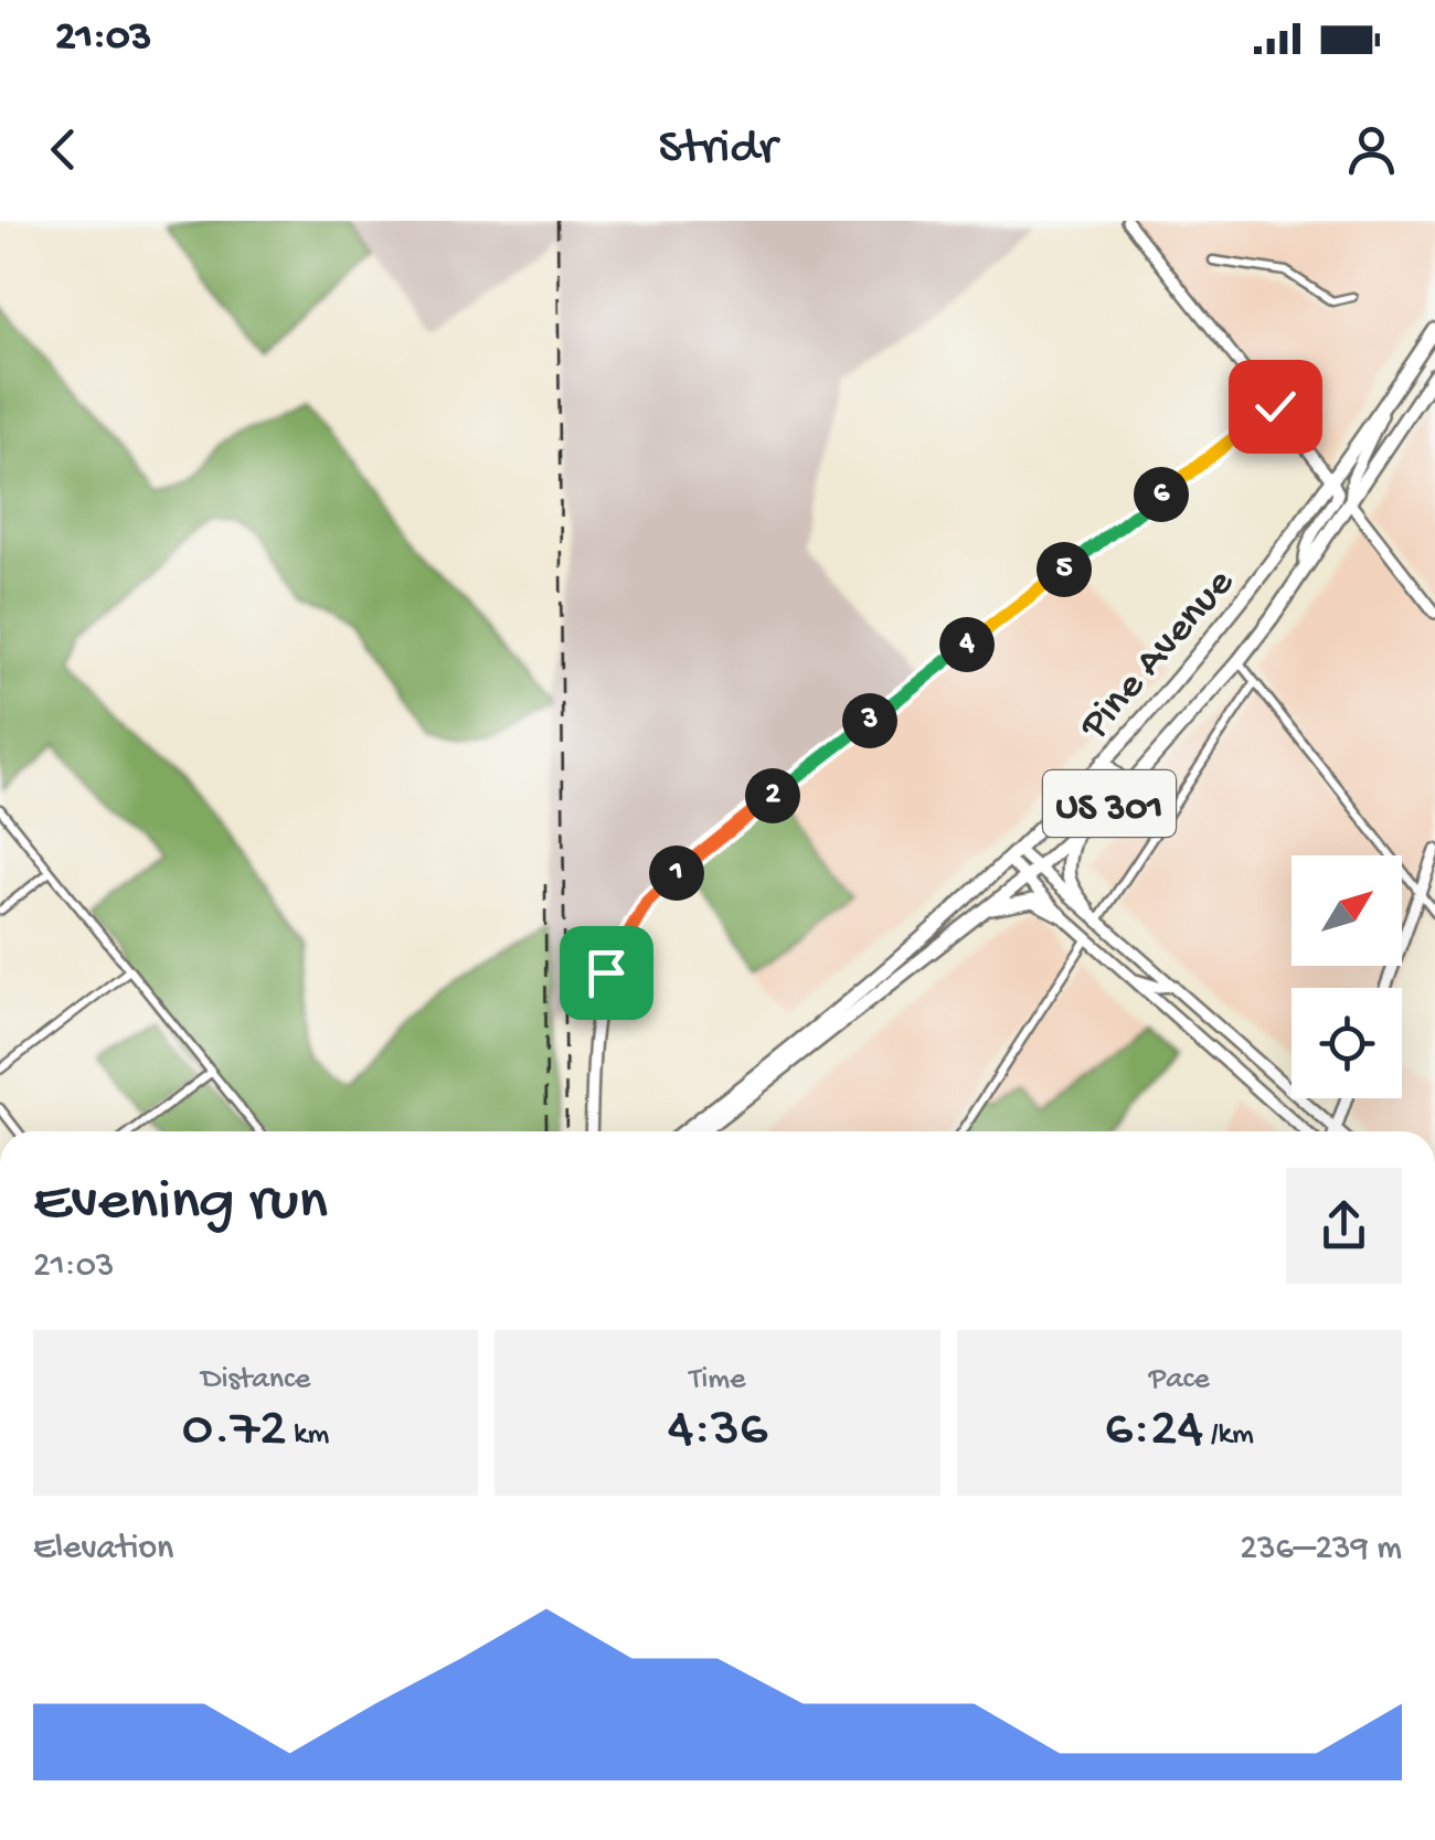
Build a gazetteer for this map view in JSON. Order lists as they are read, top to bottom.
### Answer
{
  "streets": {
    "highway": ["Pine Avenue", "US 301"]
  },
  "north": "top right",
  "page": {
    "status": "21:03",
    "header": "Stridr",
    "pins": [
      "6",
      "5",
      "4",
      "3",
      "2",
      "1"
    ],
    "heading": ["Evening run", "21:03"],
    "stats": [
      ["Distance", "0.72 km"],
      ["Time", "4:36"],
      ["Pace", "6:24 /km"]
    ],
    "chart": ["Elevation", "236–239 m"]
  }
}
